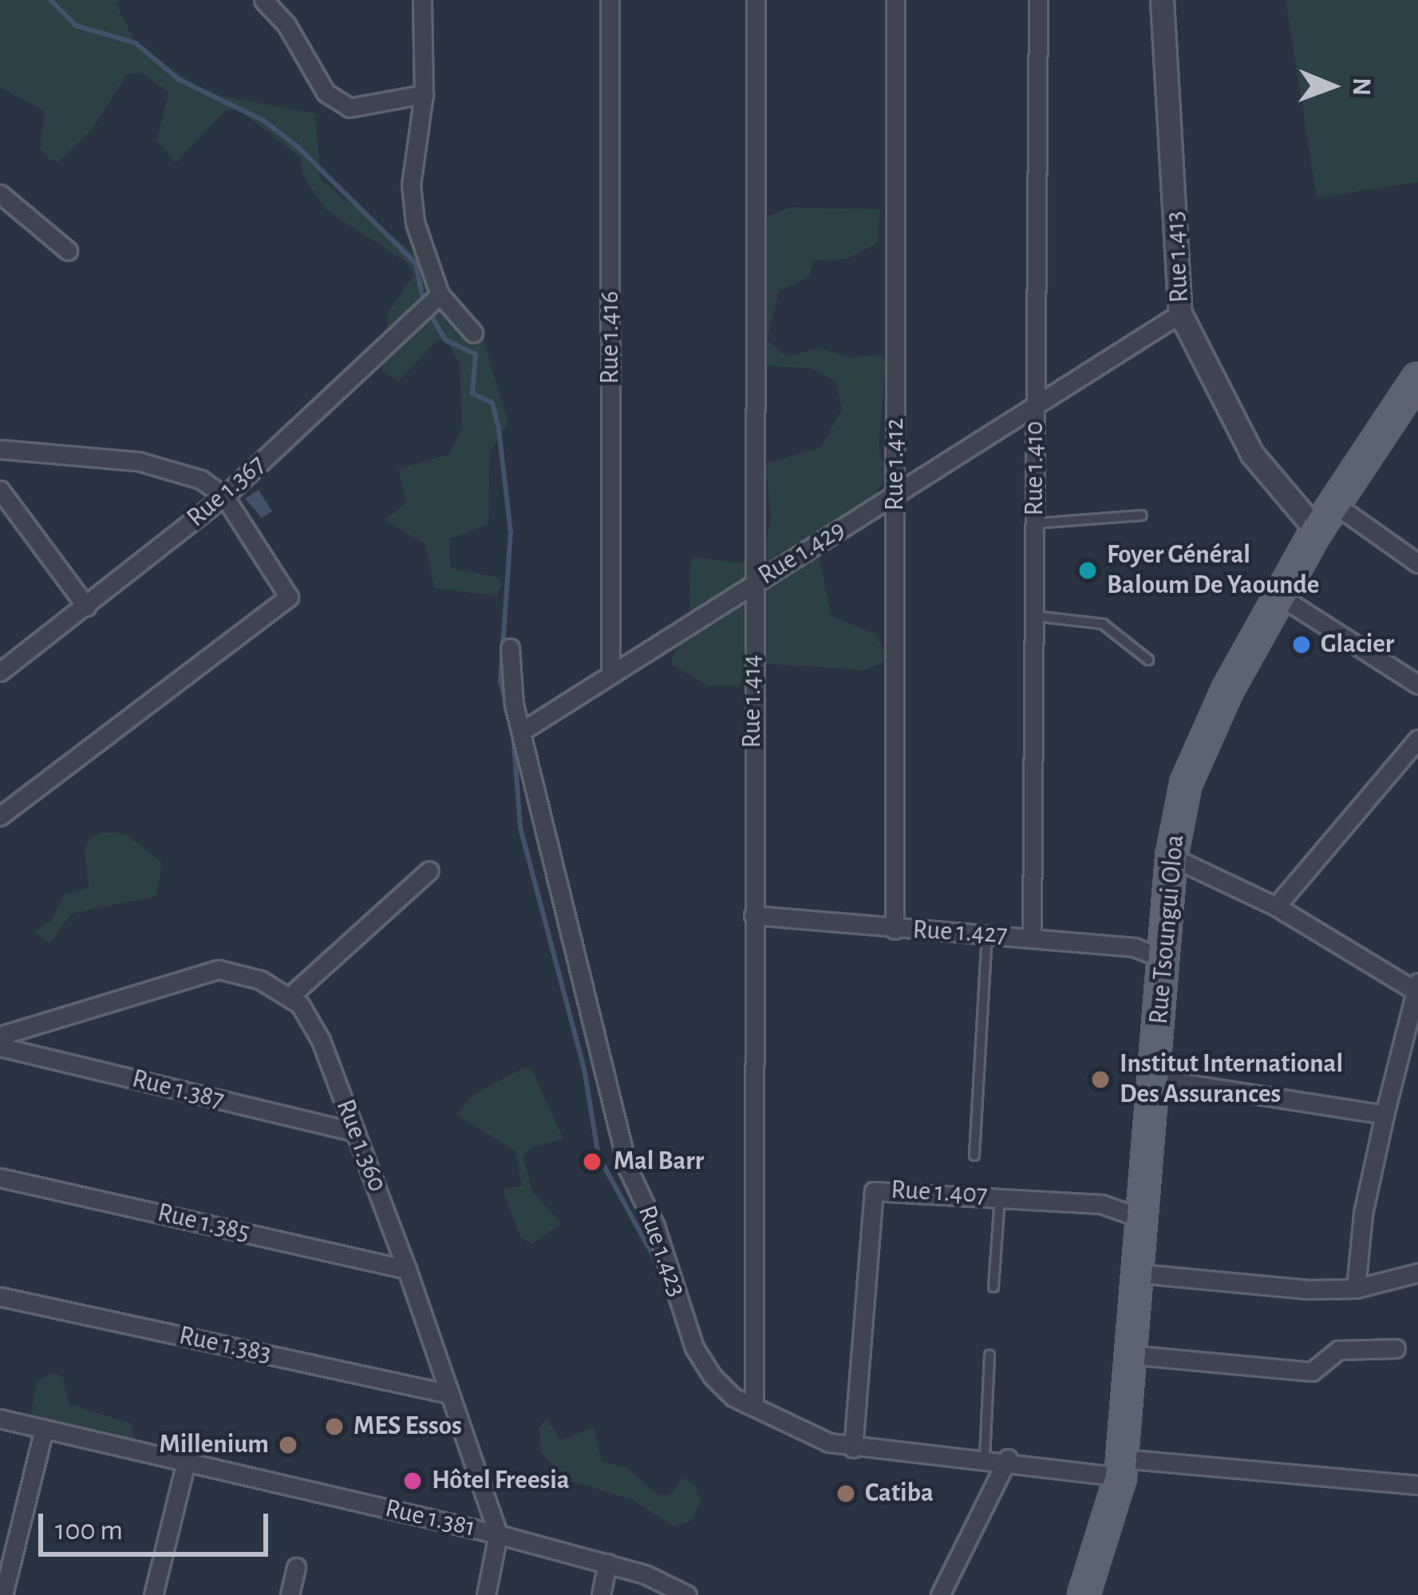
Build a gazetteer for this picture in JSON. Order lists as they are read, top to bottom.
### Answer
{
  "streets": {
    "main road": ["Rue Tsoungui Oloa"],
    "street": [
      "Rue 1.413",
      "Rue 1.416",
      "Rue 1.412",
      "Rue 1.410",
      "Rue 1.367",
      "Rue 1.429",
      "Rue 1.414",
      "Rue 1.427",
      "Rue 1.387",
      "Rue 1.360",
      "Rue 1.407",
      "Rue 1.385",
      "Rue 1.423",
      "Rue 1.383",
      "Rue 1.381"
    ]
  },
  "crossings": [
    ["Rue 1.413", "Rue 1.429"],
    ["Rue 1.413", "Rue Tsoungui Oloa"],
    ["Rue 1.416", "Rue 1.429"],
    ["Rue 1.412", "Rue 1.429"],
    ["Rue 1.412", "Rue 1.427"],
    ["Rue 1.410", "Rue 1.429"],
    ["Rue 1.410", "Rue 1.427"],
    ["Rue 1.429", "Rue 1.414"],
    ["Rue 1.429", "Rue 1.423"],
    ["Rue 1.414", "Rue 1.427"],
    ["Rue 1.414", "Rue 1.423"],
    ["Rue Tsoungui Oloa", "Rue 1.427"],
    ["Rue Tsoungui Oloa", "Rue 1.407"],
    ["Rue Tsoungui Oloa", "Rue 1.423"],
    ["Rue 1.387", "Rue 1.360"],
    ["Rue 1.360", "Rue 1.385"],
    ["Rue 1.360", "Rue 1.383"],
    ["Rue 1.360", "Rue 1.381"],
    ["Rue 1.407", "Rue 1.423"]
  ],
  "places": [
    "Foyer Général Baloum De Yaounde",
    "Glacier",
    "Institut International Des Assurances",
    "Mal Barr",
    "MES Essos",
    "Millenium",
    "Hôtel Freesia",
    "Catiba"
  ],
  "scale_bar": "100 m",
  "north": "right"
}
